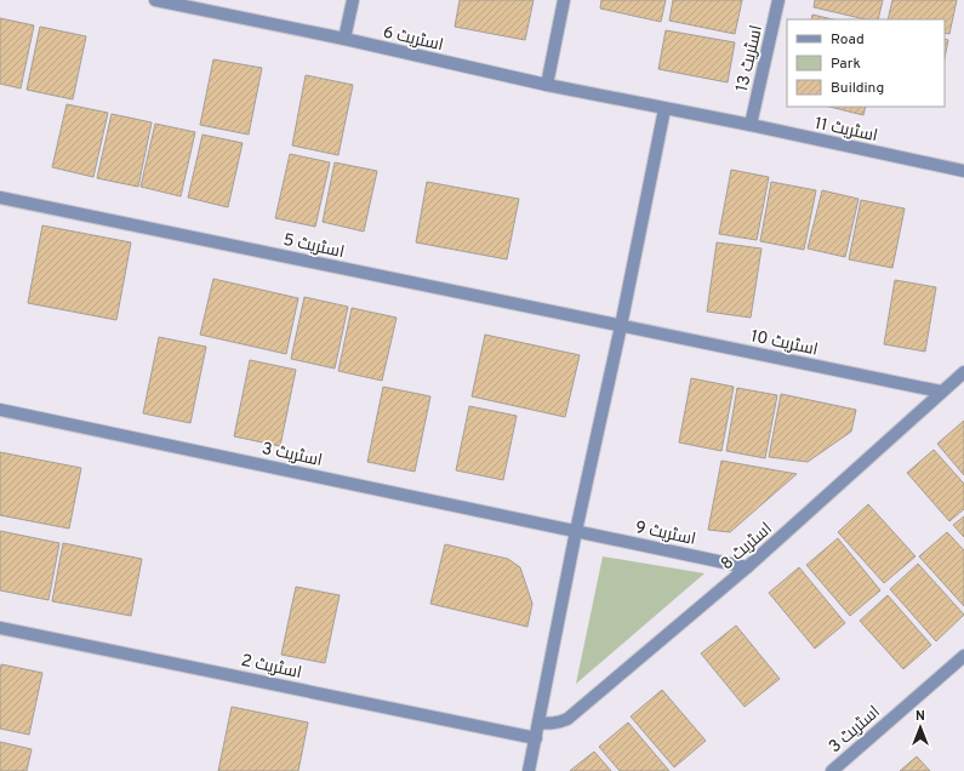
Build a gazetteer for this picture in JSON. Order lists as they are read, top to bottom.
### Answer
{
  "streets": {
    "street": [
      "اسٹریٹ 6",
      "اسٹریٹ 13",
      "اسٹریٹ 11",
      "اسٹریٹ 5",
      "اسٹریٹ 10",
      "اسٹریٹ 3",
      "اسٹریٹ 9",
      "اسٹریٹ 8",
      "اسٹریٹ 2"
    ]
  },
  "crossings": [
    ["اسٹریٹ 6", "اسٹریٹ 11"],
    ["اسٹریٹ 13", "اسٹریٹ 11"],
    ["اسٹریٹ 5", "اسٹریٹ 10"],
    ["اسٹریٹ 10", "اسٹریٹ 8"],
    ["اسٹریٹ 3", "اسٹریٹ 9"],
    ["اسٹریٹ 9", "اسٹریٹ 8"]
  ],
  "legend": ["Road", "Park", "Building"],
  "north": "top"
}
